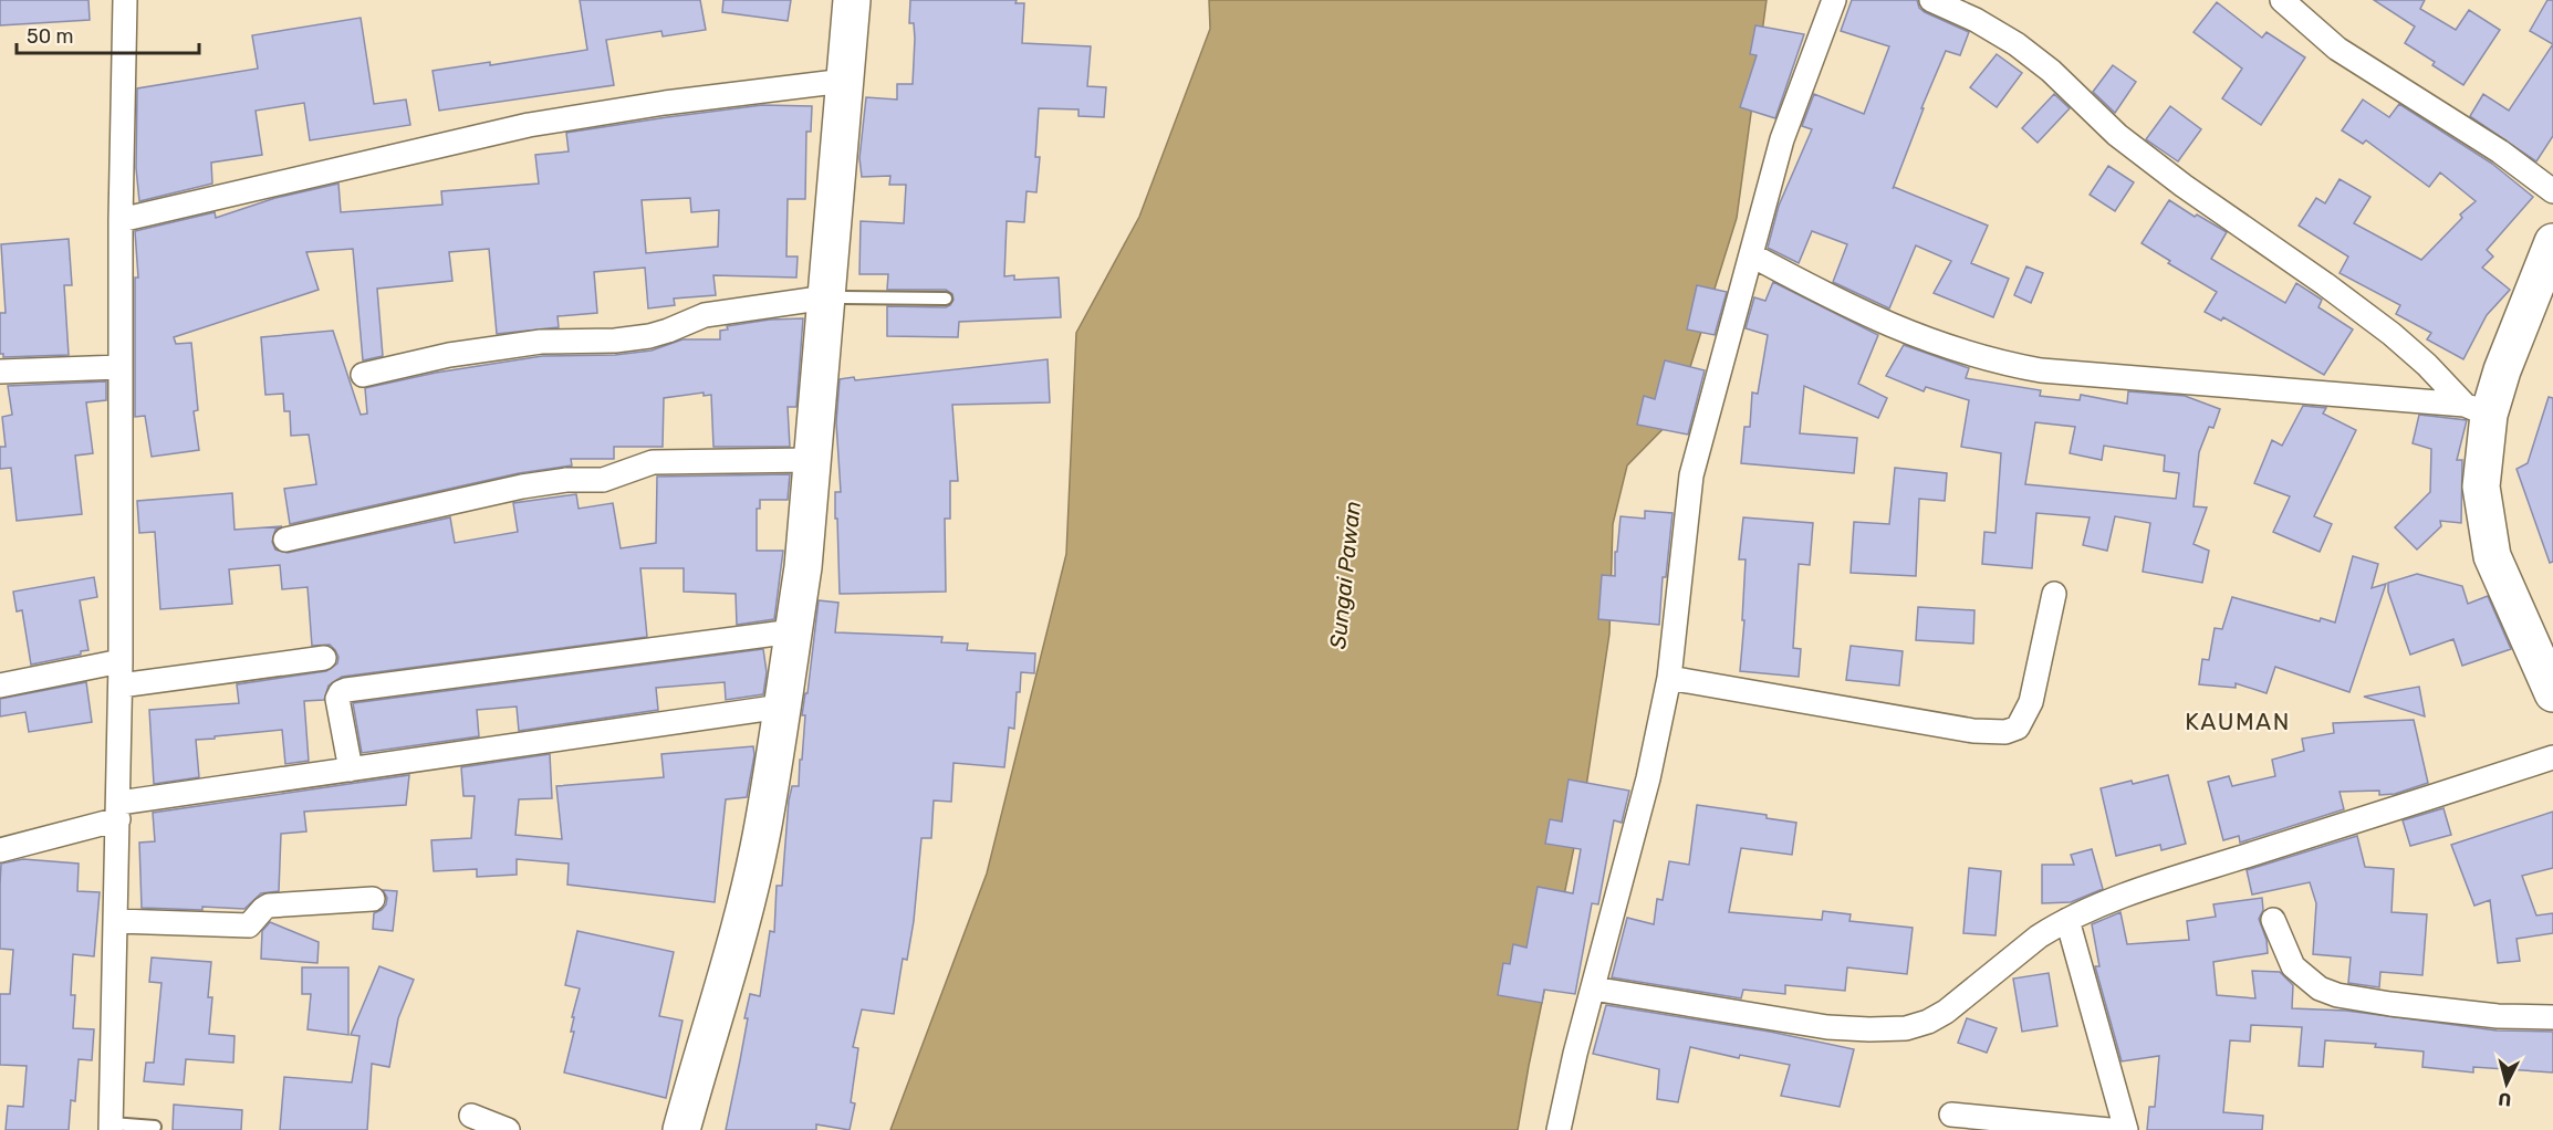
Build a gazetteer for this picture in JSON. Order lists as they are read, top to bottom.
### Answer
{
  "districts": ["KAUMAN"],
  "water": ["Sungai Pawan"],
  "scale_bar": "50 m",
  "north": "bottom"
}
